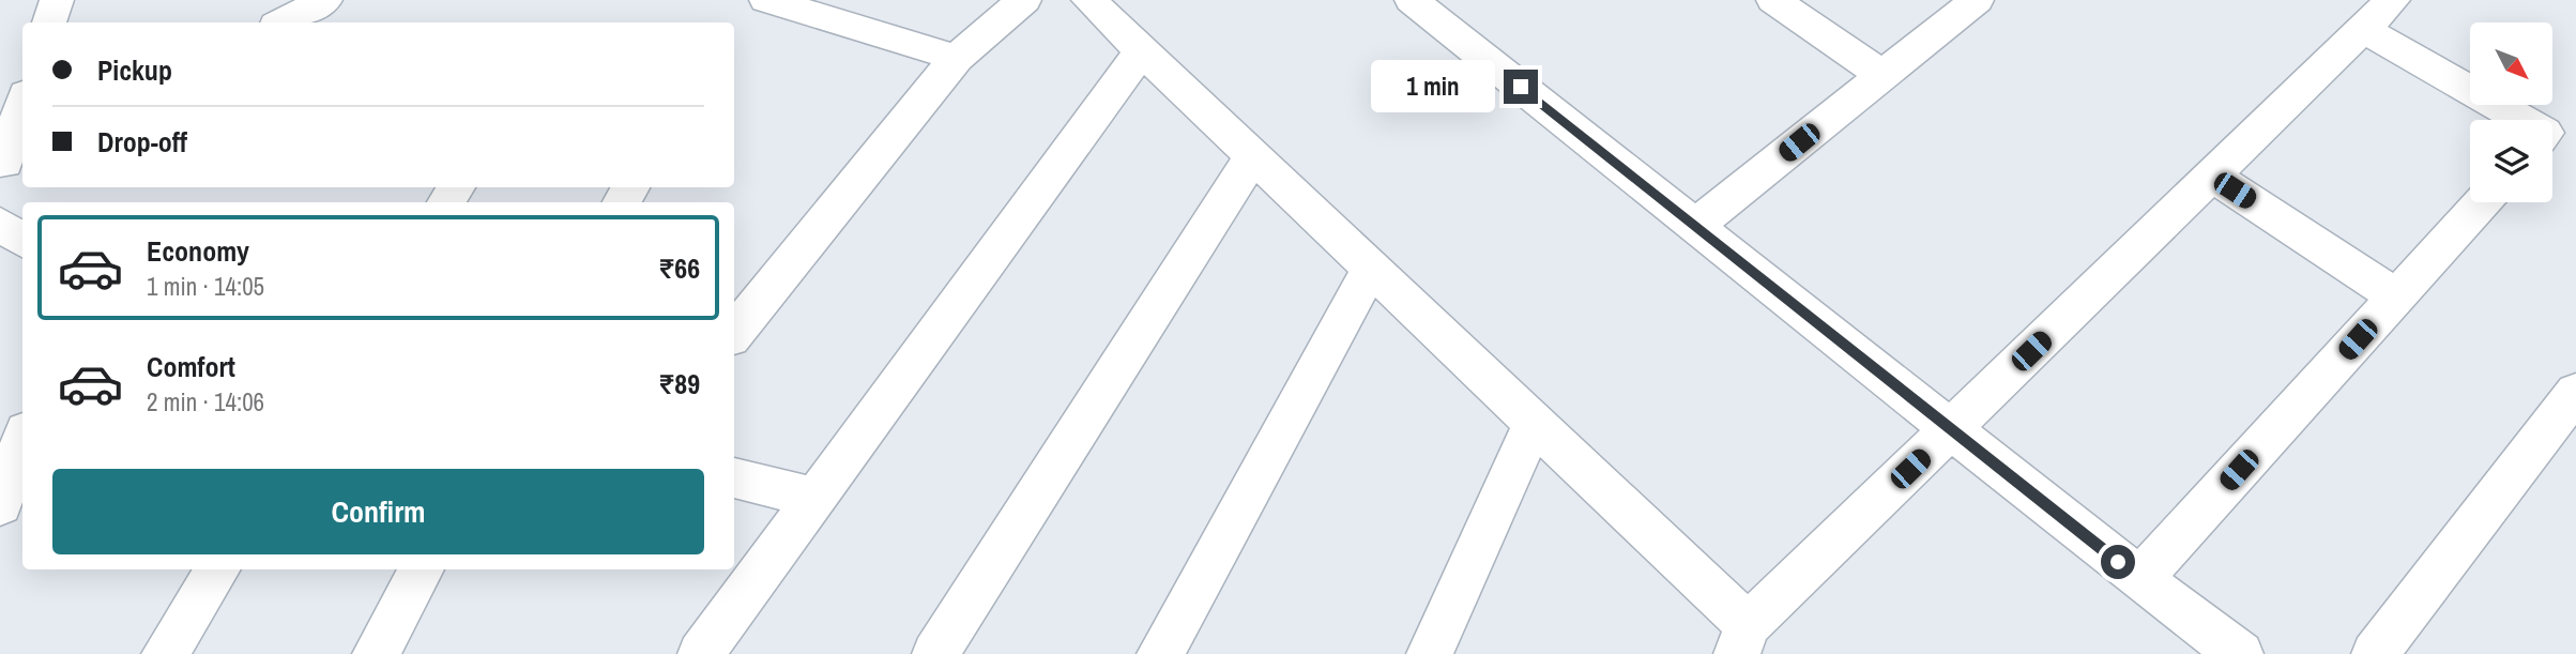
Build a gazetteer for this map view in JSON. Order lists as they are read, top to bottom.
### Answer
{
  "north": "bottom right",
  "page": {
    "banner": ["Pickup", "Drop-off"],
    "bubble": "1 min",
    "list": [
      {
        "name": "Economy",
        "note": "1 min · 14:05",
        "value": "₹66"
      },
      {
        "name": "Comfort",
        "note": "2 min · 14:06",
        "value": "₹89"
      }
    ],
    "buttons": "Confirm"
  }
}
